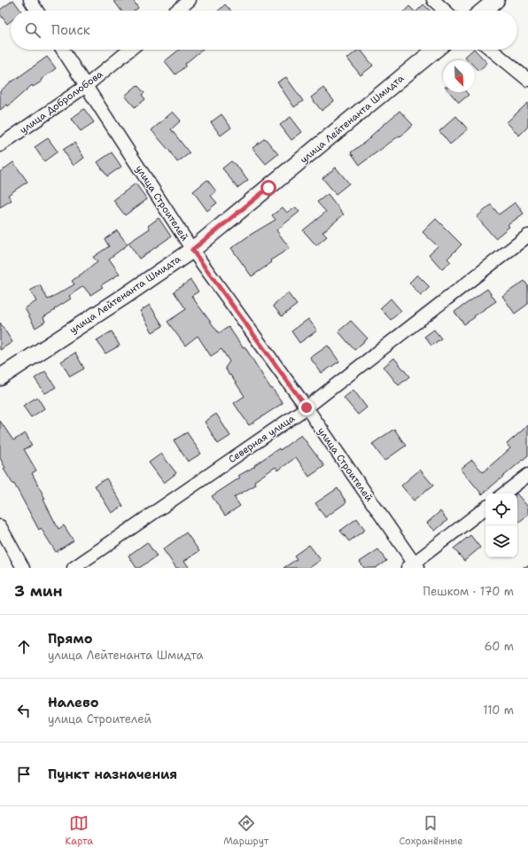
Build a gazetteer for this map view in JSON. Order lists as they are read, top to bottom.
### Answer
{
  "streets": {
    "main road": ["улица Лейтенанта Шмидта"],
    "street": ["улица Добролюбова", "улица Строителей", "Северная улица"]
  },
  "crossings": [
    ["улица Добролюбова", "улица Строителей"],
    ["улица Лейтенанта Шмидта", "улица Строителей"],
    ["улица Строителей", "Северная улица"]
  ],
  "north": "bottom right",
  "page": {
    "search": "Поиск",
    "heading": ["3 мин", "Пешком · 170 m"],
    "list": [
      ["Прямо", "улица Лейтенанта Шмидта", "60 m"],
      ["Налево", "улица Строителей", "110 m"],
      "Пункт назначения"
    ],
    "nav": ["Карта", "Маршрут", "Сохранённые"]
  }
}
